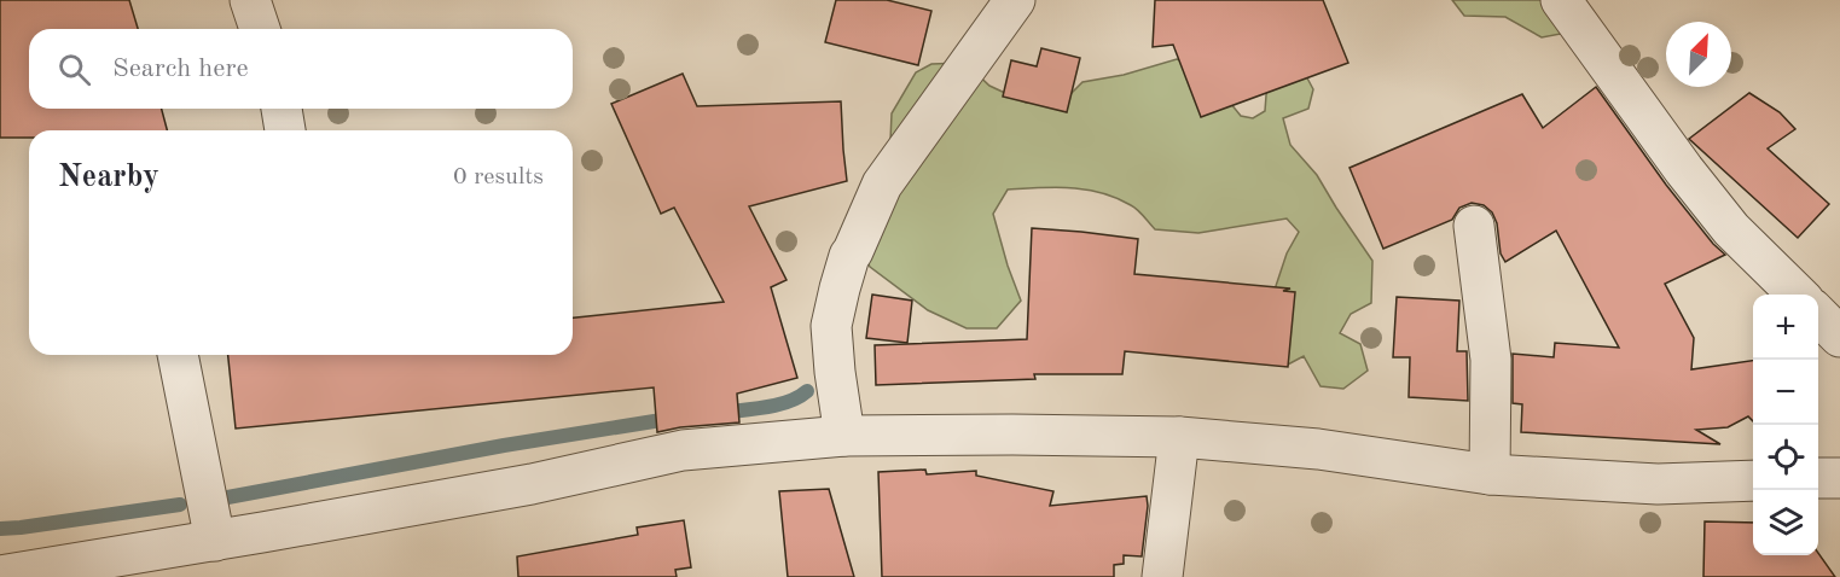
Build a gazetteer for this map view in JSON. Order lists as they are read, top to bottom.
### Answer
{
  "north": "top right",
  "page": {
    "search": "Search here",
    "heading": ["Nearby", "0 results"],
    "map_buttons": ["+", "−"]
  }
}
